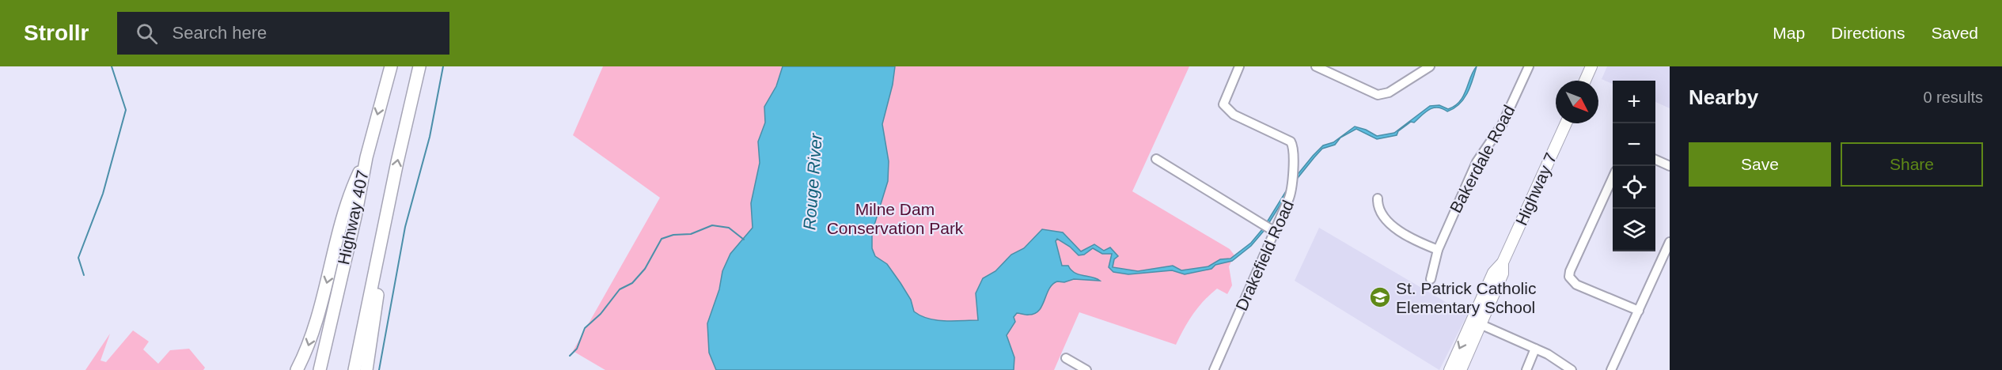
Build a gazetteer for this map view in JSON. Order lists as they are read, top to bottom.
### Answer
{
  "streets": {
    "highway": ["Highway 407"],
    "main road": ["Highway 7"],
    "street": ["Bakerdale Road", "Drakefield Road"]
  },
  "water": ["Rouge River"],
  "parks": ["Milne Dam Conservation Park"],
  "places": {
    "school or university": ["St. Patrick Catholic Elementary School"]
  },
  "north": "bottom right",
  "page": {
    "header": "Strollr",
    "search": "Search here",
    "nav": ["Map", "Directions", "Saved"],
    "heading": ["Nearby", "0 results"],
    "map_buttons": ["+", "−"],
    "buttons": ["Save", "Share"]
  }
}
